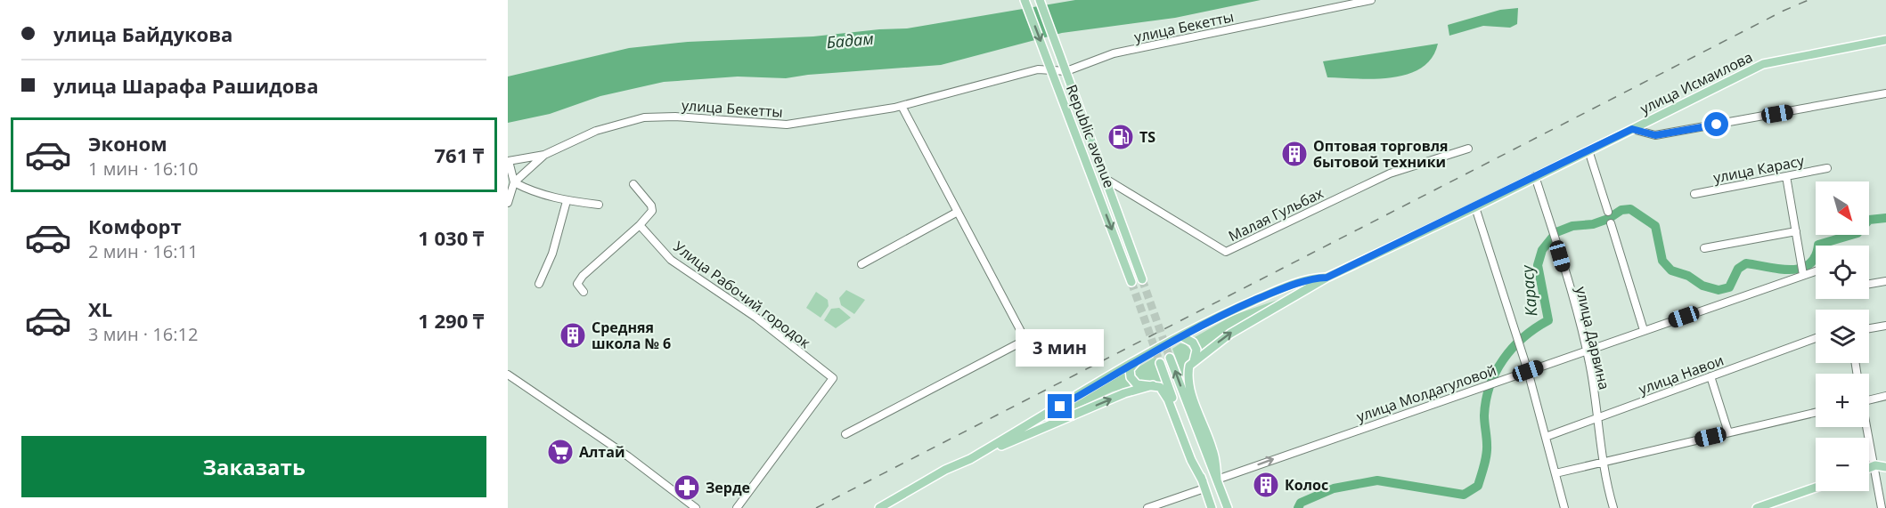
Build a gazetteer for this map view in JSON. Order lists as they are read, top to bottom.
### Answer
{
  "streets": {
    "main road": ["улица Исмаилова", "Republic avenue"],
    "street": [
      "улица Бекетты",
      "улица Карасу",
      "Малая Гульбах",
      "Улица Рабочий городок",
      "улица Дарвина",
      "улица Навои",
      "улица Молдагуловой"
    ]
  },
  "crossings": [
    ["улица Бекетты", "Republic avenue"],
    ["улица Исмаилова", "улица Дарвина"],
    ["Republic avenue", "Малая Гульбах"],
    ["улица Дарвина", "улица Навои"],
    ["улица Дарвина", "улица Молдагуловой"]
  ],
  "one_way": ["улица Молдагуловой"],
  "water": ["Бадам", "Карасу"],
  "places": {
    "fuel station": ["TS"],
    "building": ["Оптовая торговля бытовой техники", "Средняя школа № 6", "Колос"],
    "supermarket": ["Алтай"],
    "pharmacy": ["Зерде"]
  },
  "north": "bottom right",
  "page": {
    "banner": ["улица Байдукова", "улица Шарафа Рашидова"],
    "list": [
      {
        "name": "Эконом",
        "note": "1 мин · 16:10",
        "value": "761 ₸"
      },
      {
        "name": "Комфорт",
        "note": "2 мин · 16:11",
        "value": "1 030 ₸"
      },
      {
        "name": "XL",
        "note": "3 мин · 16:12",
        "value": "1 290 ₸"
      }
    ],
    "map_buttons": ["+", "−"],
    "bubble": "3 мин",
    "buttons": "Заказать"
  }
}
